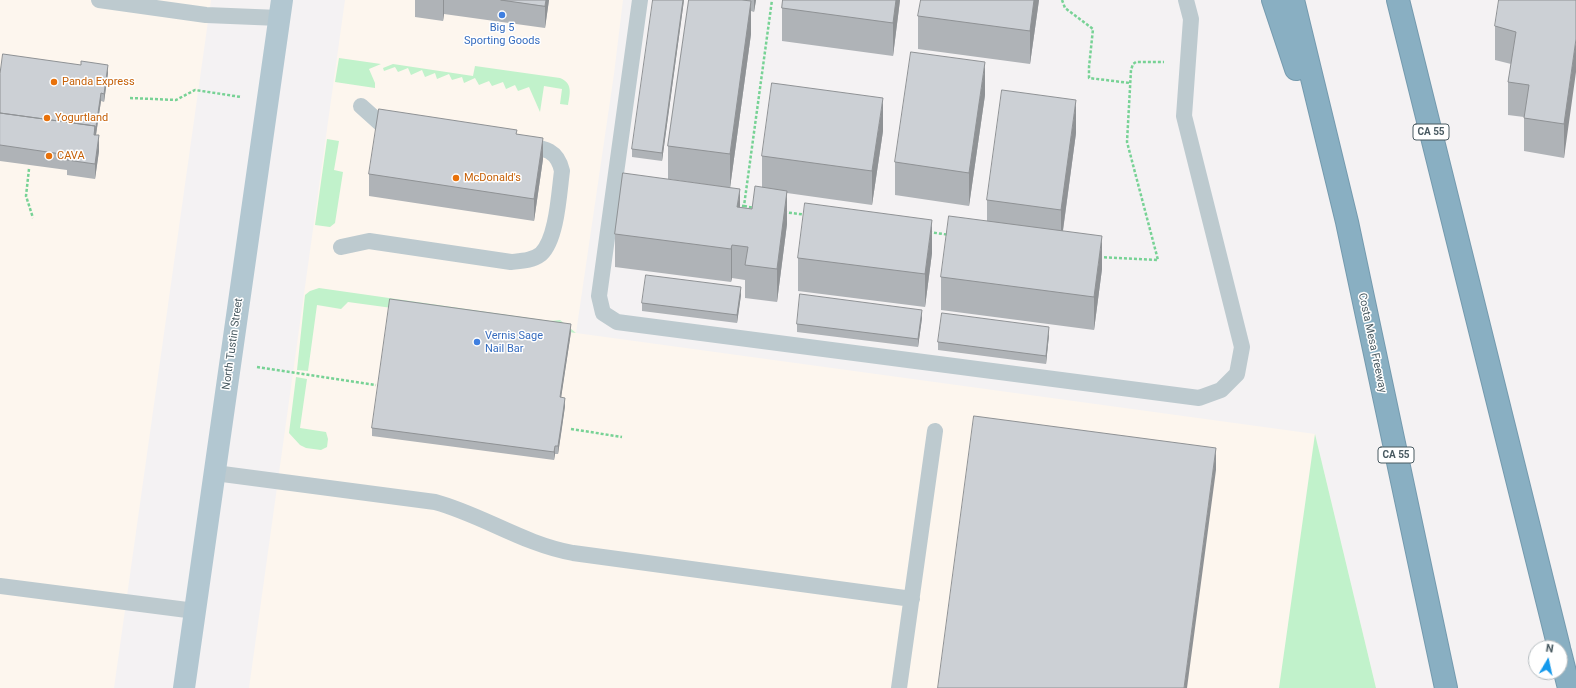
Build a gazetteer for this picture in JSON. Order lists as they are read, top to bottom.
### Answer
{
  "streets": {
    "highway": ["CA 55", "Costa Mesa Freeway"],
    "main road": ["North Tustin Street"]
  },
  "places": [
    "Big 5 Sporting Goods",
    "Panda Express",
    "Yogurtland",
    "CAVA",
    "McDonald's",
    "Vernis Sage Nail Bar"
  ],
  "north": "top"
}
